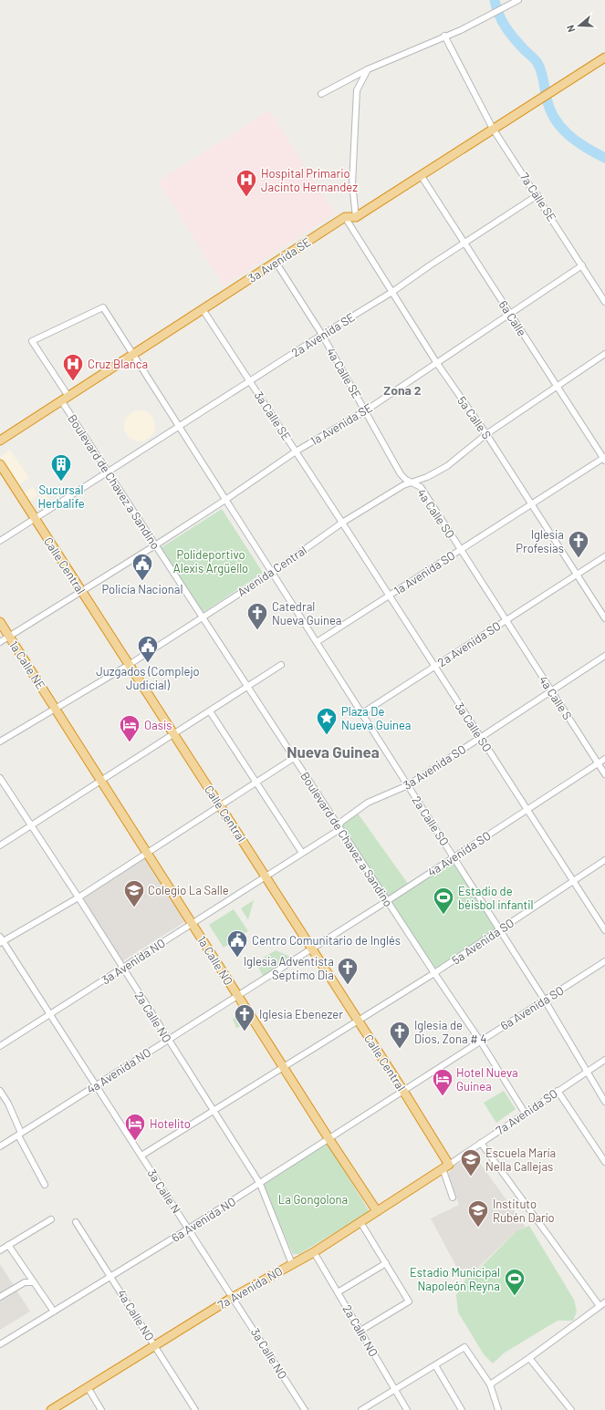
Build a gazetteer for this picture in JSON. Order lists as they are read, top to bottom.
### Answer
{
  "streets": {
    "highway": [
      "3a Avenida SE",
      "Calle Central",
      "1a Calle NE",
      "1a Calle NO",
      "7a Avenida NO"
    ],
    "street": [
      "7a Calle SE",
      "6a Calle",
      "2a Avenida SE",
      "4a Calle SE",
      "3a Calle SE",
      "5a Calle S",
      "1a Avenida SE",
      "Boulevard de Chavez a Sandino",
      "4a Calle SO",
      "Avenida Central",
      "1a Avenida SO",
      "2a Avenida SO",
      "4a Calle S",
      "3a Calle SO",
      "3a Avenida SO",
      "2a Calle SO",
      "4a Avenida SO",
      "5a Avenida SO",
      "3a Avenida NO",
      "6a Avenida SO",
      "2a Calle NO",
      "4a Avenida NO",
      "7a Avenida SO",
      "3a Calle N",
      "6a Avenida NO",
      "4a Calle NO",
      "3a Calle NO"
    ]
  },
  "crossings": [
    ["7a Calle SE", "2a Avenida SE"],
    ["7a Calle SE", "1a Avenida SE"],
    ["3a Avenida SE", "4a Calle SE"],
    ["3a Avenida SE", "3a Calle SE"],
    ["3a Avenida SE", "5a Calle S"],
    ["3a Avenida SE", "Boulevard de Chavez a Sandino"],
    ["3a Avenida SE", "2a Calle SO"],
    ["6a Calle", "2a Avenida SE"],
    ["6a Calle", "1a Avenida SE"],
    ["6a Calle", "Avenida Central"],
    ["6a Calle", "1a Avenida SO"],
    ["2a Avenida SE", "4a Calle SE"],
    ["2a Avenida SE", "3a Calle SE"],
    ["2a Avenida SE", "5a Calle S"],
    ["2a Avenida SE", "Boulevard de Chavez a Sandino"],
    ["2a Avenida SE", "Calle Central"],
    ["2a Avenida SE", "2a Calle SO"],
    ["4a Calle SE", "1a Avenida SE"],
    ["4a Calle SE", "4a Calle SO"],
    ["4a Calle SE", "Avenida Central"],
    ["3a Calle SE", "1a Avenida SE"],
    ["3a Calle SE", "Avenida Central"],
    ["3a Calle SE", "3a Calle SO"],
    ["5a Calle S", "1a Avenida SE"],
    ["5a Calle S", "Avenida Central"],
    ["5a Calle S", "1a Avenida SO"],
    ["5a Calle S", "2a Avenida SO"],
    ["1a Avenida SE", "Boulevard de Chavez a Sandino"],
    ["1a Avenida SE", "Calle Central"],
    ["1a Avenida SE", "1a Calle NE"],
    ["1a Avenida SE", "2a Calle SO"],
    ["Boulevard de Chavez a Sandino", "Avenida Central"],
    ["Boulevard de Chavez a Sandino", "3a Avenida SO"],
    ["Boulevard de Chavez a Sandino", "2a Calle SO"],
    ["Boulevard de Chavez a Sandino", "4a Avenida SO"],
    ["Boulevard de Chavez a Sandino", "5a Avenida SO"],
    ["Boulevard de Chavez a Sandino", "6a Avenida SO"],
    ["Boulevard de Chavez a Sandino", "7a Avenida SO"],
    ["4a Calle SO", "Avenida Central"],
    ["4a Calle SO", "1a Avenida SO"],
    ["4a Calle SO", "2a Avenida SO"],
    ["4a Calle SO", "4a Calle S"],
    ["Calle Central", "Avenida Central"],
    ["Calle Central", "3a Avenida SO"],
    ["Calle Central", "4a Avenida SO"],
    ["Calle Central", "5a Avenida SO"],
    ["Calle Central", "3a Avenida NO"],
    ["Calle Central", "6a Avenida SO"],
    ["Calle Central", "4a Avenida NO"],
    ["Calle Central", "7a Avenida SO"],
    ["Calle Central", "6a Avenida NO"],
    ["Calle Central", "7a Avenida NO"],
    ["Avenida Central", "1a Calle NE"],
    ["Avenida Central", "3a Calle SO"],
    ["Avenida Central", "2a Calle SO"],
    ["Avenida Central", "1a Calle NO"],
    ["1a Avenida SO", "3a Calle SO"],
    ["1a Avenida SO", "2a Calle SO"],
    ["2a Avenida SO", "4a Calle S"],
    ["2a Avenida SO", "3a Calle SO"],
    ["2a Avenida SO", "2a Calle SO"],
    ["1a Calle NE", "1a Calle NO"],
    ["4a Calle S", "3a Avenida SO"],
    ["4a Calle S", "4a Avenida SO"],
    ["3a Calle SO", "3a Avenida SO"],
    ["3a Calle SO", "4a Avenida SO"],
    ["3a Calle SO", "5a Avenida SO"],
    ["3a Avenida SO", "2a Calle SO"],
    ["3a Avenida SO", "3a Avenida NO"],
    ["2a Calle SO", "4a Avenida SO"],
    ["2a Calle SO", "5a Avenida SO"],
    ["2a Calle SO", "6a Avenida SO"],
    ["2a Calle SO", "7a Avenida SO"],
    ["4a Avenida SO", "4a Avenida NO"],
    ["5a Avenida SO", "1a Calle NO"],
    ["5a Avenida SO", "2a Calle NO"],
    ["5a Avenida SO", "3a Calle N"],
    ["1a Calle NO", "3a Avenida NO"],
    ["1a Calle NO", "4a Avenida NO"],
    ["1a Calle NO", "6a Avenida NO"],
    ["1a Calle NO", "7a Avenida NO"],
    ["3a Avenida NO", "2a Calle NO"],
    ["3a Avenida NO", "3a Calle N"],
    ["6a Avenida SO", "6a Avenida NO"],
    ["2a Calle NO", "4a Avenida NO"],
    ["2a Calle NO", "6a Avenida NO"],
    ["2a Calle NO", "7a Avenida NO"],
    ["4a Avenida NO", "3a Calle N"],
    ["7a Avenida SO", "7a Avenida NO"],
    ["3a Calle N", "6a Avenida NO"],
    ["3a Calle N", "7a Avenida NO"],
    ["3a Calle N", "3a Calle NO"],
    ["6a Avenida NO", "4a Calle NO"],
    ["7a Avenida NO", "4a Calle NO"],
    ["7a Avenida NO", "3a Calle NO"]
  ],
  "districts": ["Zona 2", "Nueva Guinea"],
  "parks": ["Polideportivo Alexis Argüello", "La Gongolona"],
  "places": {
    "hospital": ["Hospital Primario Jacinto Hernandez", "Cruz Blanca"],
    "building": ["Sucursal Herbalife"],
    "church": [
      "Iglesia Profesias",
      "Catedral Nueva Guinea",
      "Iglesia Adventista Septimo Dia",
      "Iglesia Ebenezer",
      "Iglesia de Dios, Zona # 4"
    ],
    "public building": ["Policía Nacional", "Juzgados (Complejo Judicial)", "Centro Comunitario de Inglés"],
    "place": ["Plaza De Nueva Guinea"],
    "hotel": ["Oasis", "Hotel Nueva Guinea", "Hotelito"],
    "school or university": ["Colegio La Salle", "Escuela María Nella Callejas", "Instituto Rubén Darío"],
    "sports": ["Estadio de béisbol infantil", "Estadio Municipal Napoleón Reyna"]
  },
  "north": "left"
}
